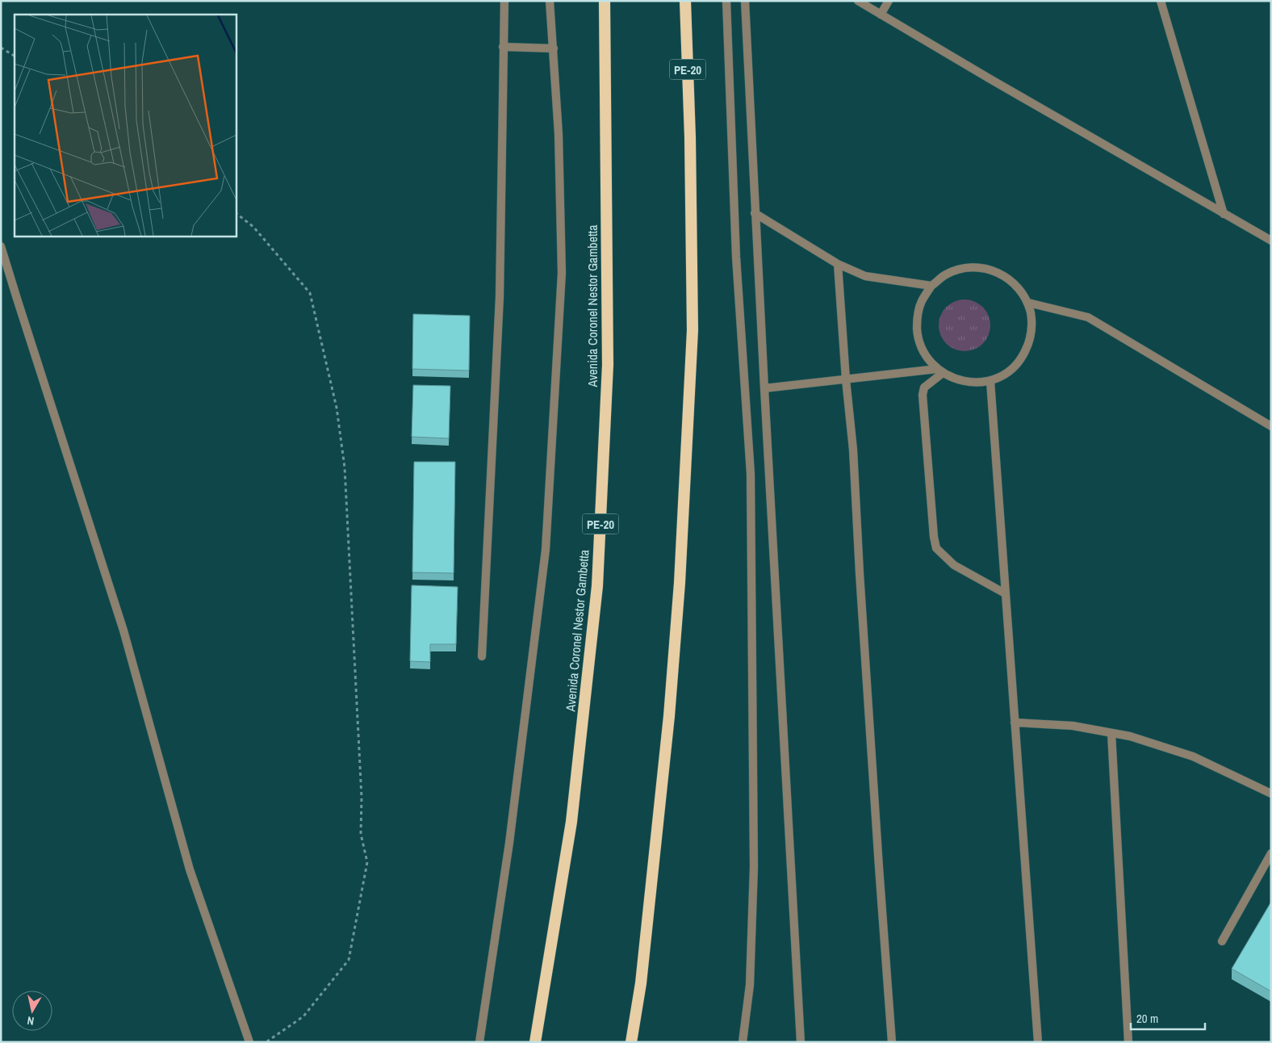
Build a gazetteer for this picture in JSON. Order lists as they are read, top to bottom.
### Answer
{
  "streets": {
    "highway": ["PE-20", "Avenida Coronel Nestor Gambetta"]
  },
  "scale_bar": "20 m",
  "north": "bottom"
}
